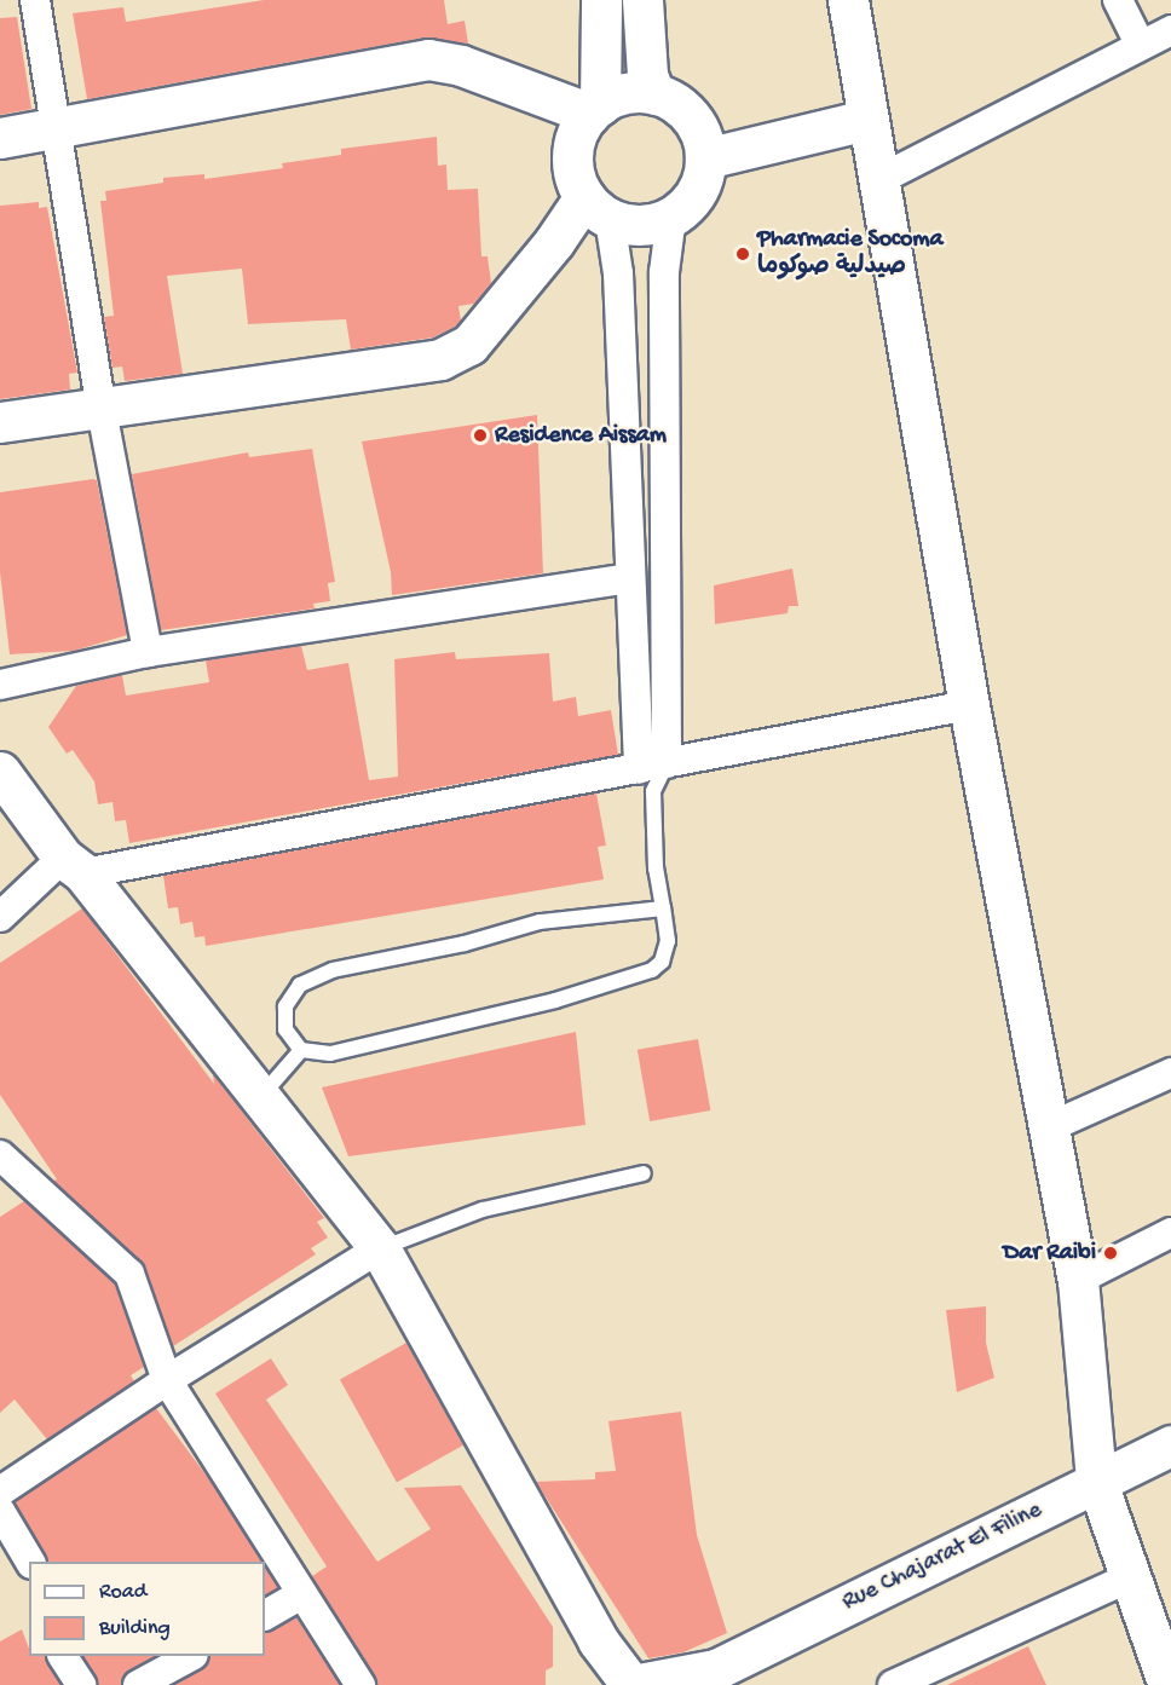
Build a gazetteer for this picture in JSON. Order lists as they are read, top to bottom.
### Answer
{
  "streets": {
    "street": ["Rue Chajarat El Filine"]
  },
  "places": ["Pharmacie Socoma صيدلية صوكوما", "Residence Aissam", "Dar Raibi"],
  "legend": ["Road", "Building"]
}
